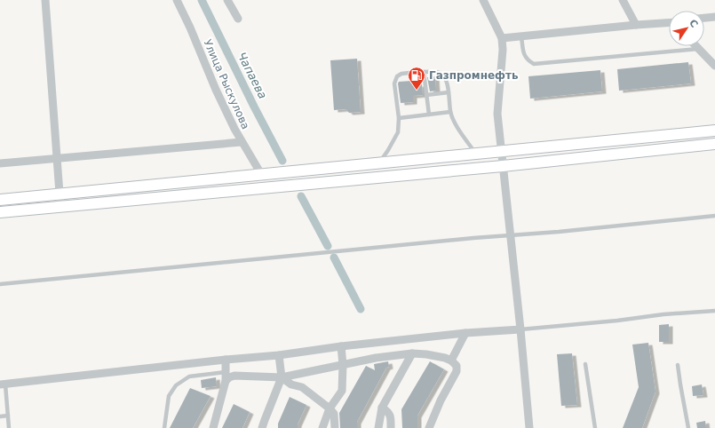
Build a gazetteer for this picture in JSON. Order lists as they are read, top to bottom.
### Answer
{
  "streets": {
    "street": ["Улица Рыскулова"]
  },
  "water": ["Чапаева"],
  "places": {
    "fuel station": ["Газпромнефть"]
  },
  "north": "top right"
}
